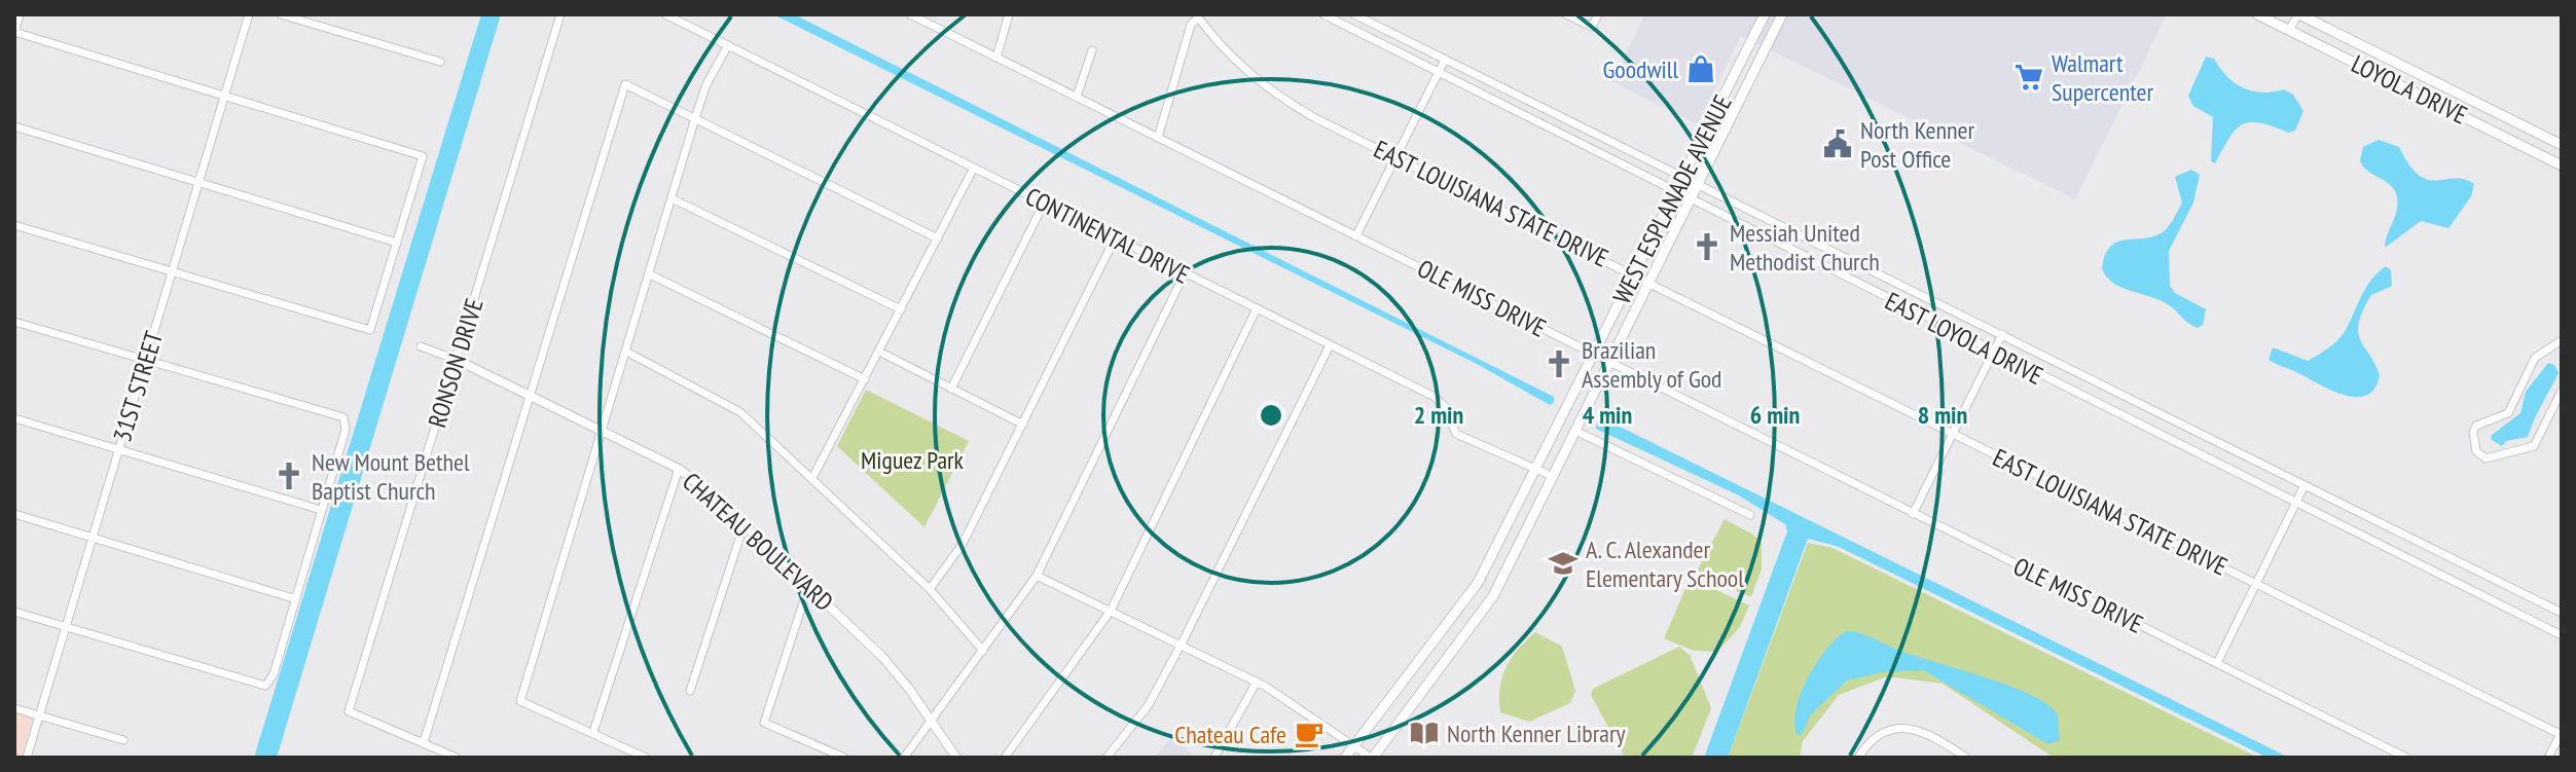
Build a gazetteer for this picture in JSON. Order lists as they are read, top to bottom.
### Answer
{
  "streets": {
    "main road": ["LOYOLA DRIVE", "WEST ESPLANADE AVENUE"],
    "street": [
      "EAST LOUISIANA STATE DRIVE",
      "CONTINENTAL DRIVE",
      "OLE MISS DRIVE",
      "EAST LOYOLA DRIVE",
      "RONSON DRIVE",
      "31ST STREET",
      "CHATEAU BOULEVARD"
    ]
  },
  "crossings": [
    ["WEST ESPLANADE AVENUE", "EAST LOUISIANA STATE DRIVE"],
    ["WEST ESPLANADE AVENUE", "CONTINENTAL DRIVE"],
    ["WEST ESPLANADE AVENUE", "OLE MISS DRIVE"],
    ["WEST ESPLANADE AVENUE", "EAST LOYOLA DRIVE"],
    ["RONSON DRIVE", "CHATEAU BOULEVARD"]
  ],
  "parks": ["Miguez Park"],
  "places": {
    "shop": ["Goodwill"],
    "supermarket": ["Walmart Supercenter"],
    "public building": ["North Kenner Post Office"],
    "church": ["Messiah United Methodist Church", "Brazilian Assembly of God", "New Mount Bethel Baptist Church"],
    "school or university": ["A. C. Alexander Elementary School"],
    "library": ["North Kenner Library"],
    "cafe": ["Chateau Cafe"]
  },
  "rings": [
    "2 min",
    "4 min",
    "6 min",
    "8 min"
  ]
}
